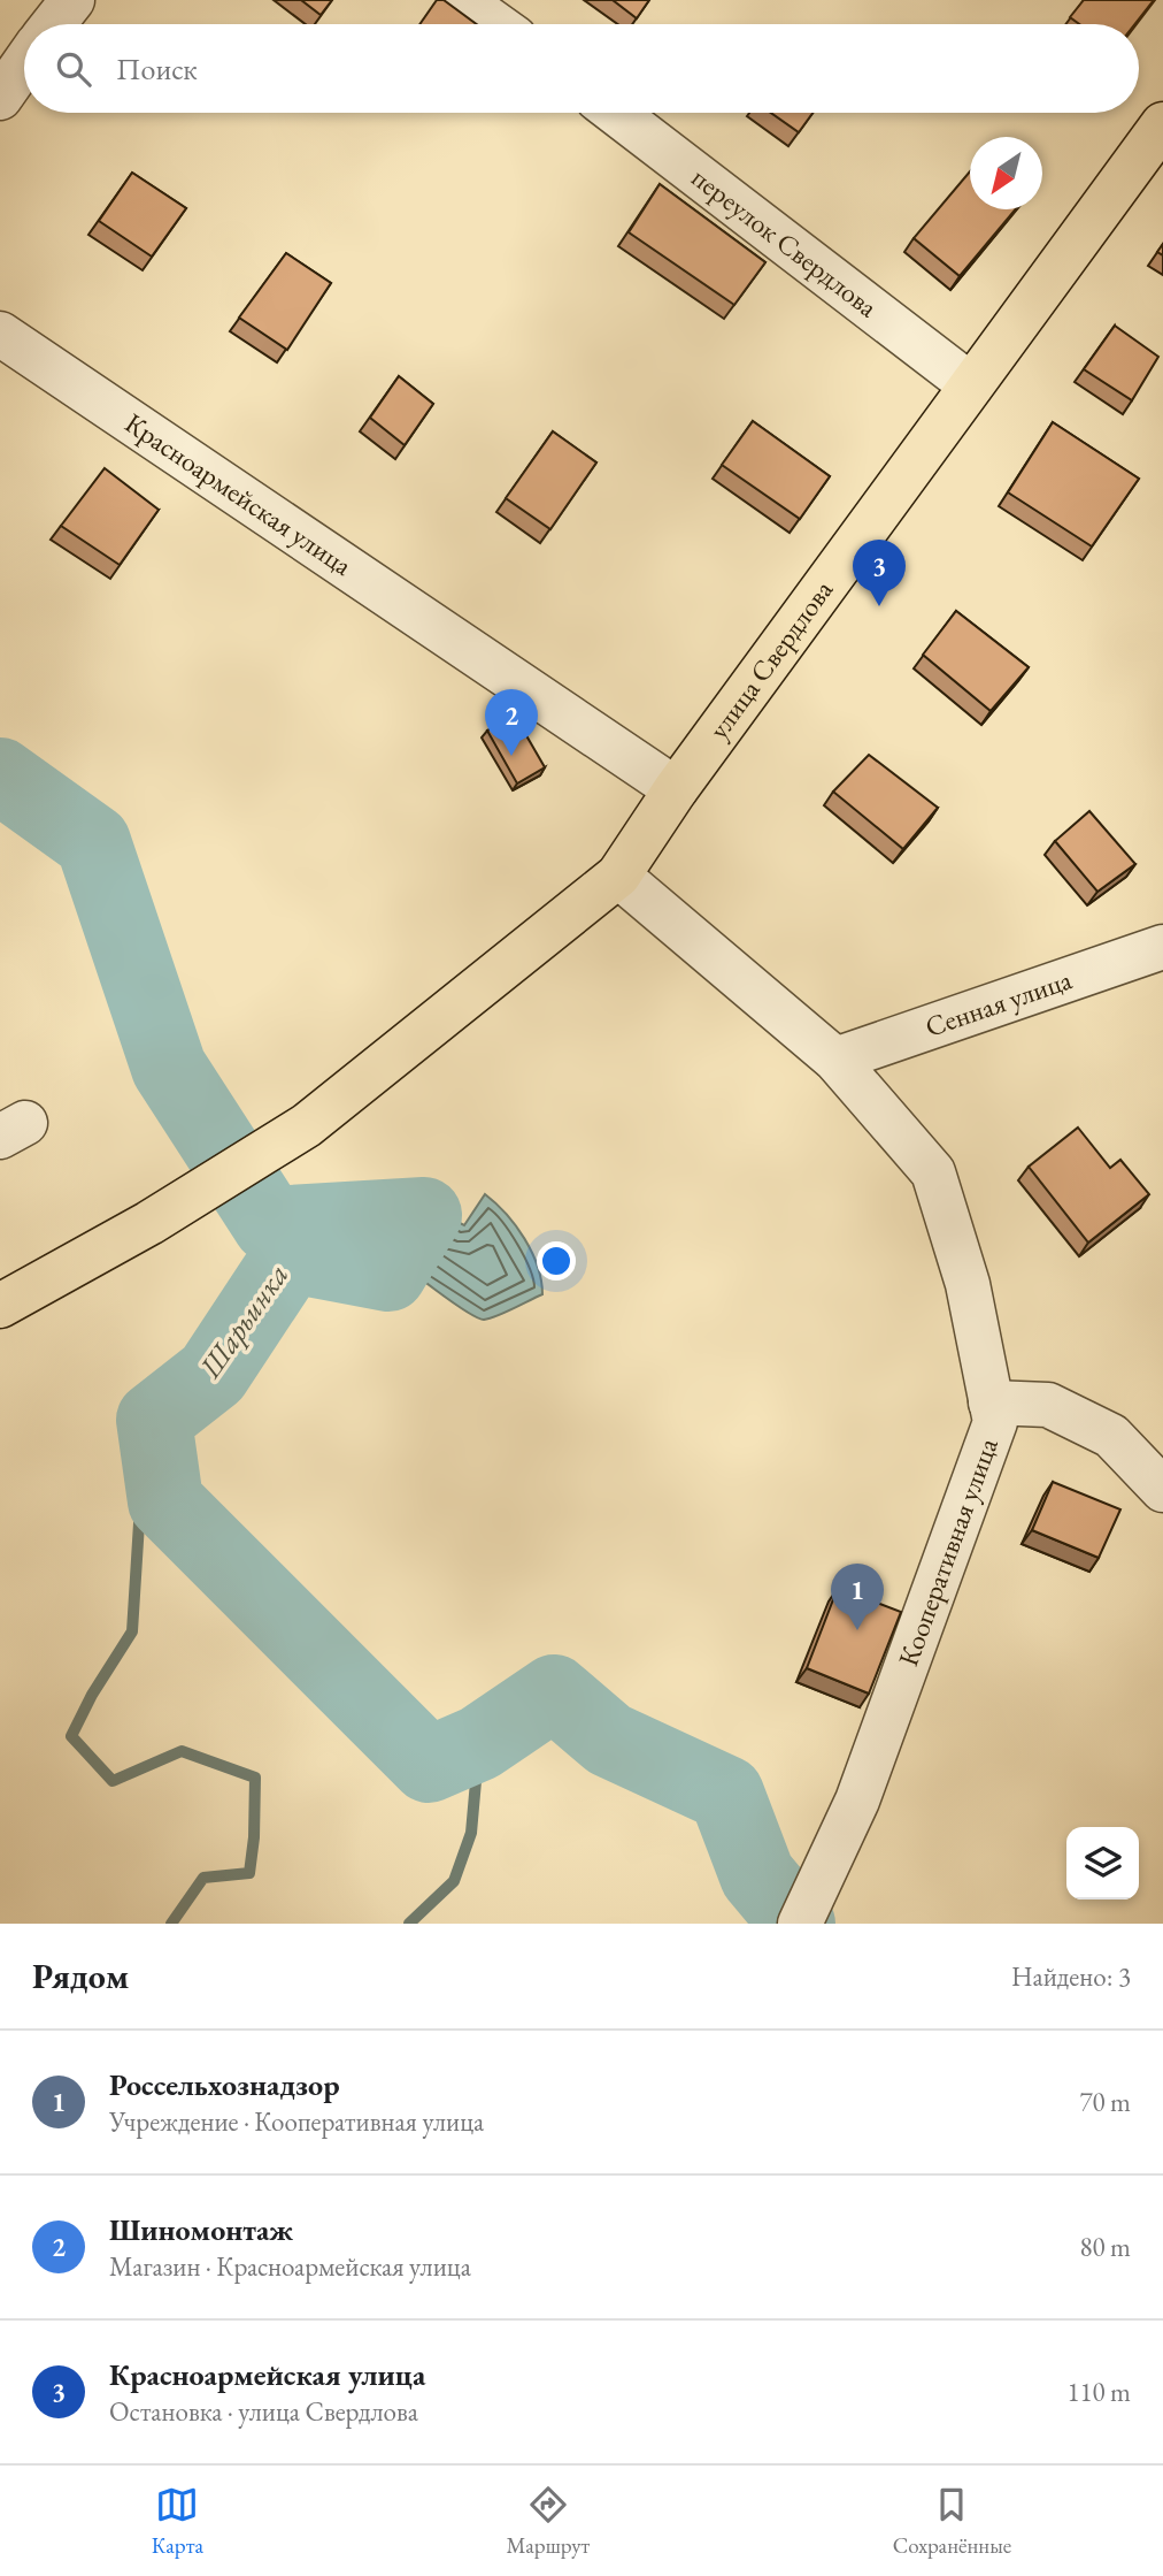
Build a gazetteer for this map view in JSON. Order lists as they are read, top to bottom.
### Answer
{
  "streets": {
    "main road": ["улица Свердлова"],
    "street": [
      "переулок Свердлова",
      "Красноармейская улица",
      "Сенная улица",
      "Кооперативная улица"
    ]
  },
  "crossings": [
    ["переулок Свердлова", "улица Свердлова"],
    ["Красноармейская улица", "улица Свердлова"],
    ["Сенная улица", "Кооперативная улица"]
  ],
  "water": ["Шарьинка"],
  "north": "bottom left",
  "page": {
    "search": "Поиск",
    "pins": ["3", "2", "1"],
    "heading": ["Рядом", "Найдено: 3"],
    "list": [
      {
        "mark": "1",
        "name": "Россельхознадзор",
        "note": "Учреждение · Кооперативная улица",
        "value": "70 m"
      },
      {
        "mark": "2",
        "name": "Шиномонтаж",
        "note": "Магазин · Красноармейская улица",
        "value": "80 m"
      },
      {
        "mark": "3",
        "name": "Красноармейская улица",
        "note": "Остановка · улица Свердлова",
        "value": "110 m"
      }
    ],
    "nav": ["Карта", "Маршрут", "Сохранённые"]
  }
}
